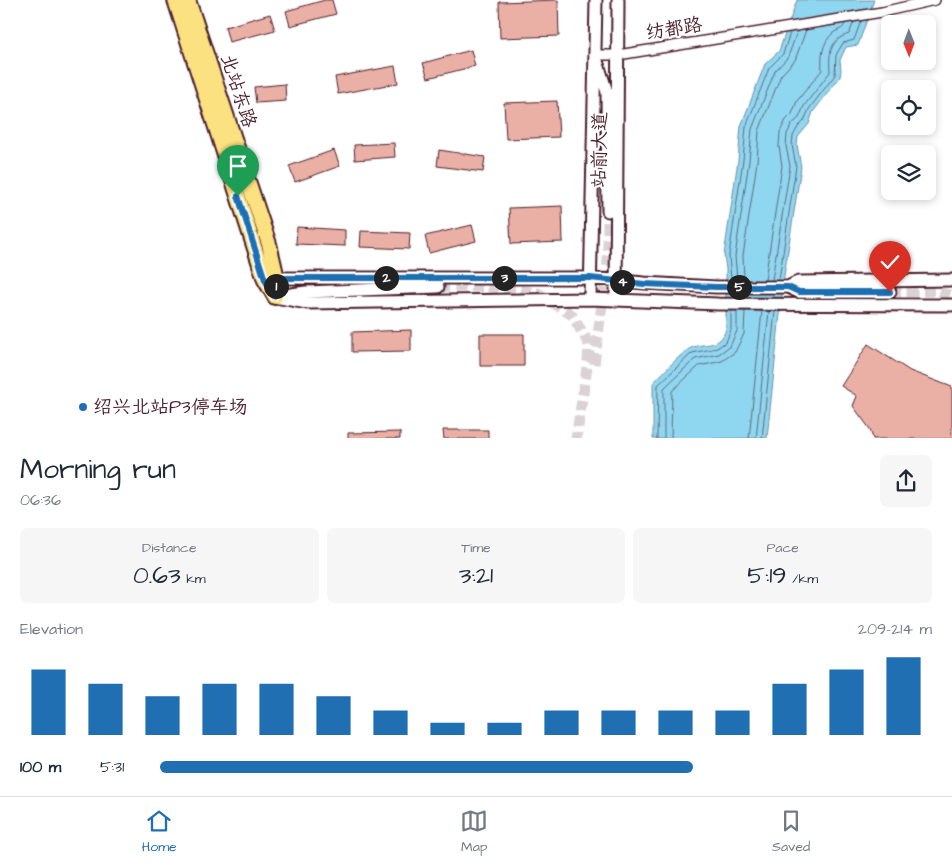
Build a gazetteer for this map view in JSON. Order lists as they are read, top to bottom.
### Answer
{
  "streets": {
    "main road": ["北站东路", "站前大道"],
    "street": ["纺都路"]
  },
  "crossings": [
    ["纺都路", "站前大道"]
  ],
  "places": ["绍兴北站P3停车场"],
  "north": "bottom",
  "page": {
    "pins": [
      "2",
      "3",
      "4",
      "1",
      "5"
    ],
    "heading": ["Morning run", "06:36"],
    "stats": [
      ["Distance", "0.63 km"],
      ["Time", "3:21"],
      ["Pace", "5:19 /km"]
    ],
    "chart": ["Elevation", "209–214 m"],
    "list": [
      {
        "name": "100 m",
        "note": "5:31"
      }
    ],
    "tabs": ["Home", "Map", "Saved"]
  }
}
